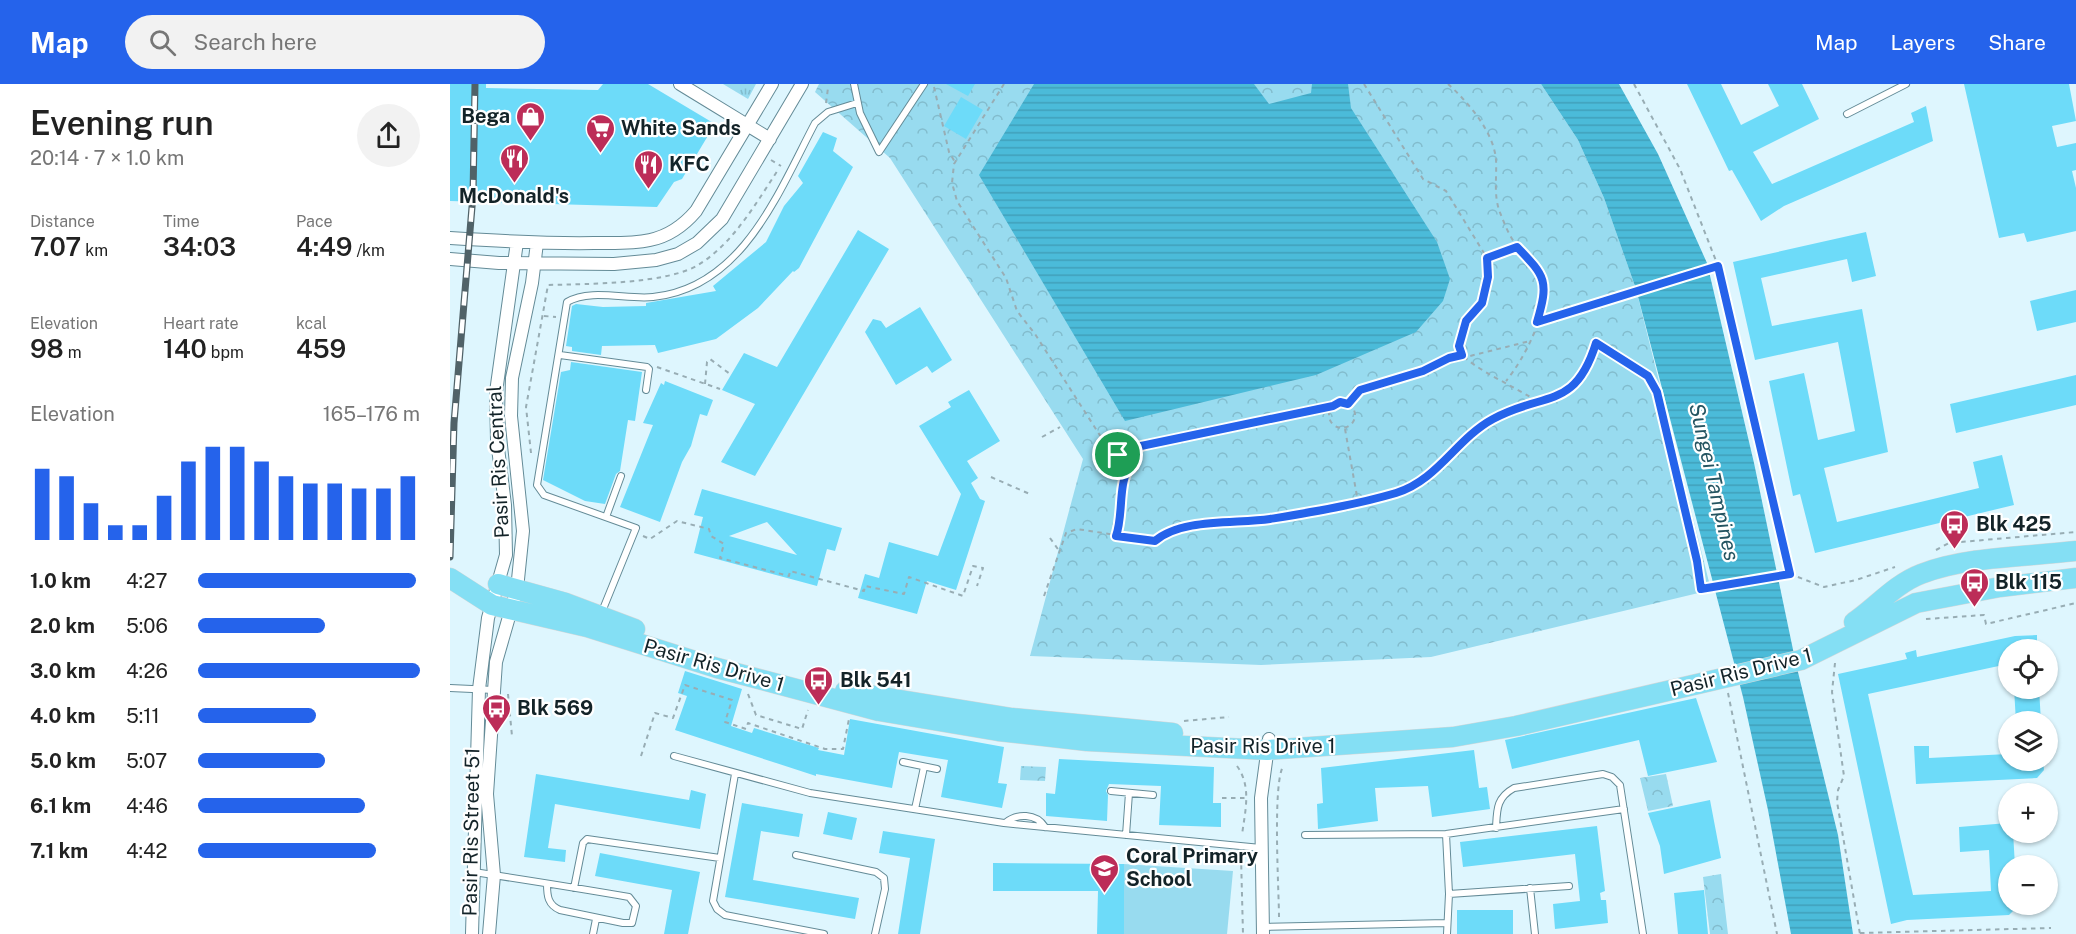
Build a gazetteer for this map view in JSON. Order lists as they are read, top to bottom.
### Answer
{
  "streets": {
    "main road": ["Pasir Ris Drive 1"],
    "street": ["Pasir Ris Central", "Pasir Ris Street 51"]
  },
  "crossings": [
    ["Pasir Ris Central", "Pasir Ris Drive 1"],
    ["Pasir Ris Central", "Pasir Ris Street 51"],
    ["Pasir Ris Drive 1", "Pasir Ris Street 51"]
  ],
  "water": ["Sungei Tampines"],
  "places": {
    "shop": ["Bega"],
    "supermarket": ["White Sands"],
    "restaurant": ["McDonald's", "KFC"],
    "bus stop": [
      "Blk 425",
      "Blk 115",
      "Blk 541",
      "Blk 569"
    ],
    "school or university": ["Coral Primary School"]
  },
  "page": {
    "header": "Map",
    "search": "Search here",
    "nav": ["Map", "Layers", "Share"],
    "heading": ["Evening run", "20:14 · 7 × 1.0 km"],
    "stats": [
      ["Distance", "7.07 km"],
      ["Time", "34:03"],
      ["Pace", "4:49 /km"],
      ["Elevation", "98 m"],
      ["Heart rate", "140 bpm"],
      ["kcal", "459"]
    ],
    "chart": ["Elevation", "165–176 m"],
    "list": [
      {
        "name": "1.0 km",
        "note": "4:27"
      },
      {
        "name": "2.0 km",
        "note": "5:06"
      },
      {
        "name": "3.0 km",
        "note": "4:26"
      },
      {
        "name": "4.0 km",
        "note": "5:11"
      },
      {
        "name": "5.0 km",
        "note": "5:07"
      },
      {
        "name": "6.1 km",
        "note": "4:46"
      },
      {
        "name": "7.1 km",
        "note": "4:42"
      }
    ],
    "map_buttons": ["+", "−"]
  }
}
